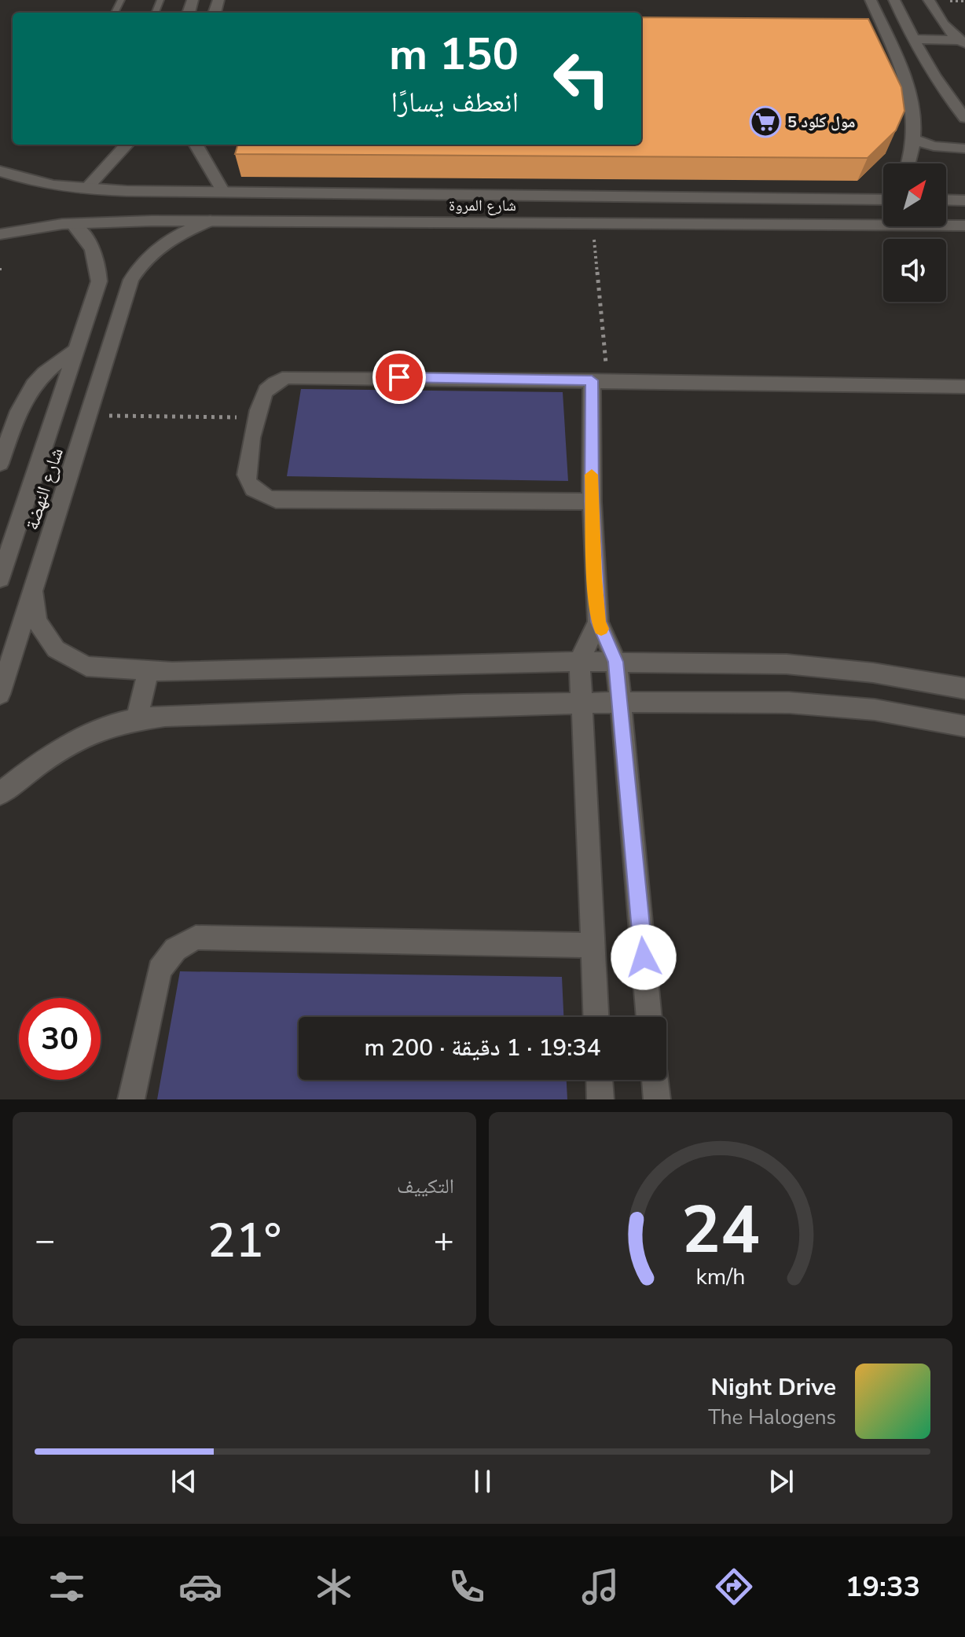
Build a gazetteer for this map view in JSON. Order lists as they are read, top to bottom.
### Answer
{
  "streets": {
    "street": ["شارع المروة", "شارع النهضة"]
  },
  "crossings": [
    ["شارع المروة", "شارع النهضة"]
  ],
  "places": {
    "supermarket": ["مول كلود 5"]
  },
  "north": "top right",
  "page": {
    "turn": ["150 m", "انعطف يسارًا"],
    "limit": "30",
    "trip": "19:34 · 1 دقيقة · 200 m",
    "tile": "التكييف",
    "heat": ["−", "21°", "+"],
    "song": ["Night Drive", "The Halogens"],
    "tabs": "19:33",
    "gauge": ["24", "km/h"]
  }
}
